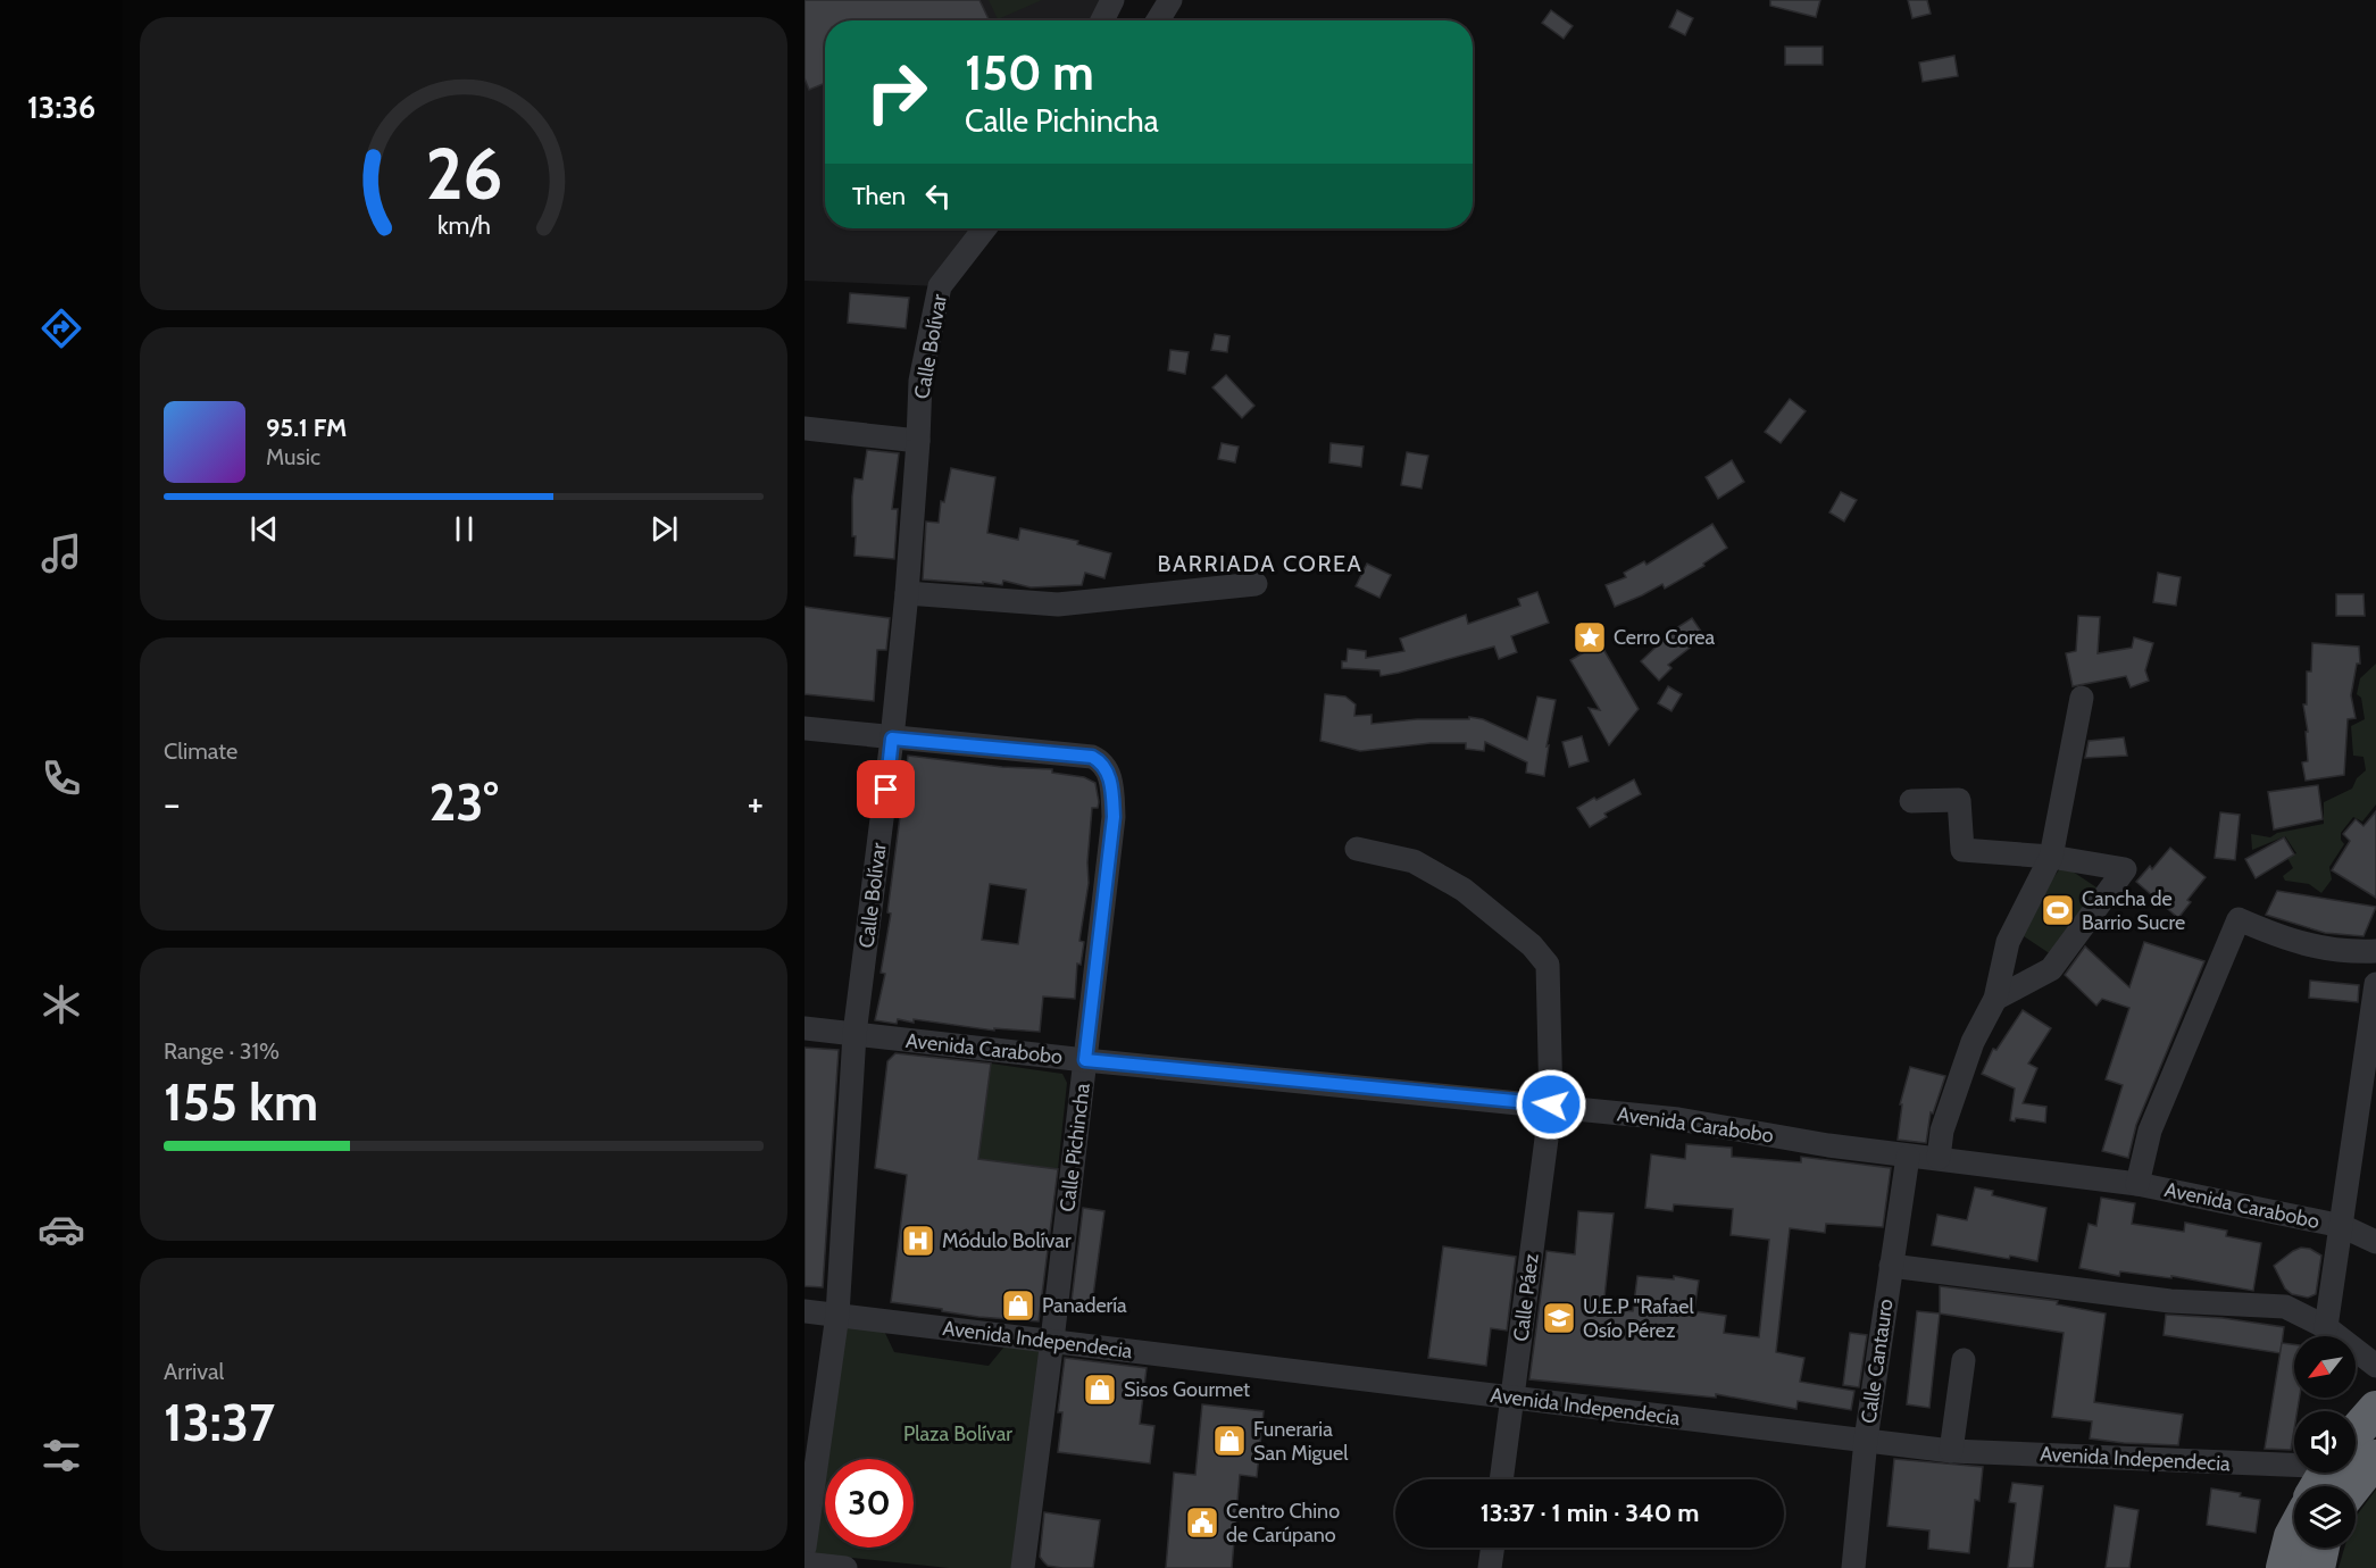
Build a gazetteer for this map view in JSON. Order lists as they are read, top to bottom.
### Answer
{
  "streets": {
    "street": [
      "Calle Bolívar",
      "Avenida Carabobo",
      "Calle Pichincha",
      "Calle Páez",
      "Avenida Independecia",
      "Calle Cantauro"
    ]
  },
  "crossings": [
    ["Calle Bolívar", "Avenida Carabobo"],
    ["Calle Bolívar", "Calle Pichincha"],
    ["Calle Bolívar", "Avenida Independecia"],
    ["Avenida Carabobo", "Calle Pichincha"],
    ["Avenida Carabobo", "Calle Páez"],
    ["Avenida Carabobo", "Calle Cantauro"],
    ["Calle Pichincha", "Avenida Independecia"],
    ["Calle Páez", "Avenida Independecia"],
    ["Avenida Independecia", "Calle Cantauro"]
  ],
  "districts": ["BARRIADA COREA"],
  "parks": ["Plaza Bolívar"],
  "places": {
    "place": ["Cerro Corea"],
    "sports": ["Cancha de Barrio Sucre"],
    "hospital": ["Módulo Bolívar"],
    "shop": ["Panadería", "Sisos Gourmet", "Funeraria San Miguel"],
    "school or university": ["U.E.P \"Rafael Osío Pérez"],
    "public building": ["Centro Chino de Carúpano"]
  },
  "north": "bottom left",
  "page": {
    "tabs": "13:36",
    "turn": ["150 m", "Calle Pichincha"],
    "then": "Then",
    "song": ["95.1 FM", "Music"],
    "tile": [
      "Climate",
      ["Range · 31%", "155 km"],
      ["Arrival", "13:37"]
    ],
    "heat": ["−", "23°", "+"],
    "limit": "30",
    "trip": "13:37 · 1 min · 340 m",
    "gauge": ["26", "km/h"]
  }
}
